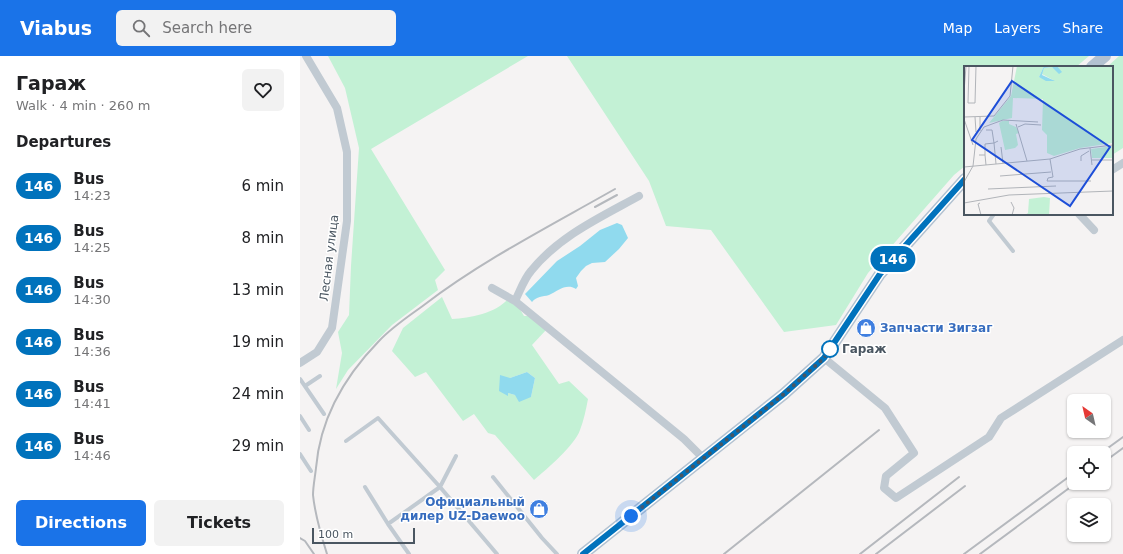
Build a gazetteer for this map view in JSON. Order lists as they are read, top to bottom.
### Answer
{
  "streets": {
    "street": ["Лесная улица"]
  },
  "places": {
    "shop": ["Запчасти Зигзаг", "Официальный дилер UZ-Daewoo"],
    "other": ["Гараж"]
  },
  "lines": ["bus line 146"],
  "scale_bar": "100 m",
  "north": "top left",
  "page": {
    "header": "Viabus",
    "search": "Search here",
    "nav": ["Map", "Layers", "Share"],
    "heading": [
      ["Гараж", "Walk · 4 min · 260 m"],
      "Departures"
    ],
    "on_map": "146",
    "list": [
      {
        "mark": "146",
        "name": "Bus",
        "note": "14:23",
        "value": "6 min"
      },
      {
        "mark": "146",
        "name": "Bus",
        "note": "14:25",
        "value": "8 min"
      },
      {
        "mark": "146",
        "name": "Bus",
        "note": "14:30",
        "value": "13 min"
      },
      {
        "mark": "146",
        "name": "Bus",
        "note": "14:36",
        "value": "19 min"
      },
      {
        "mark": "146",
        "name": "Bus",
        "note": "14:41",
        "value": "24 min"
      },
      {
        "mark": "146",
        "name": "Bus",
        "note": "14:46",
        "value": "29 min"
      }
    ],
    "buttons": ["Directions", "Tickets"],
    "scale": "100 m"
  }
}
